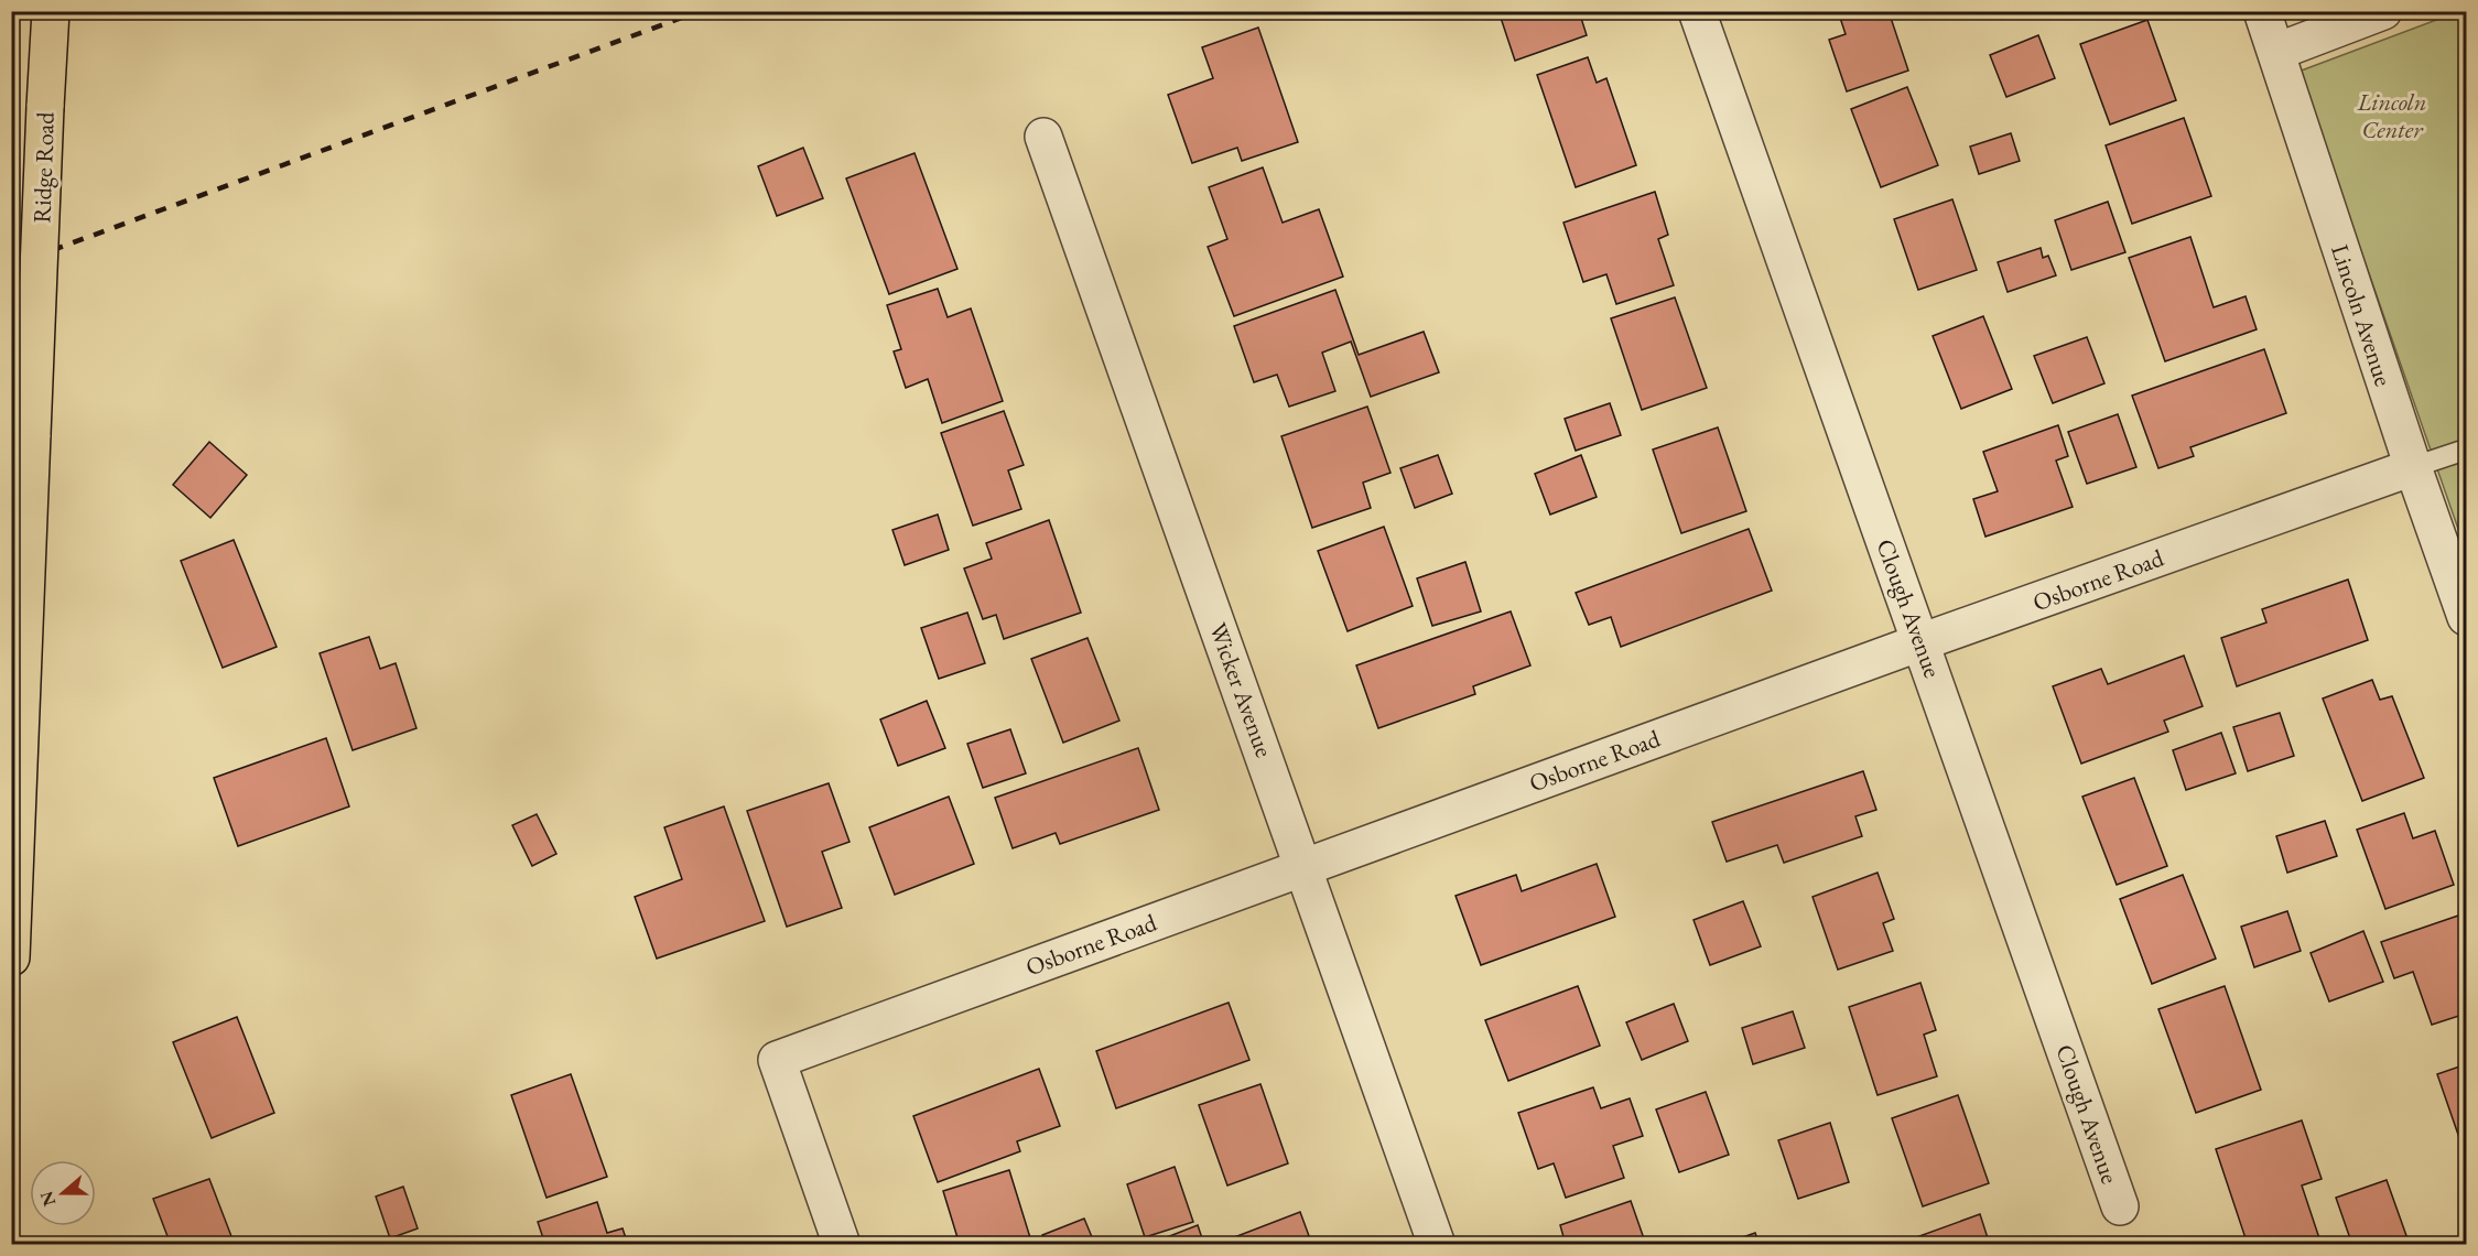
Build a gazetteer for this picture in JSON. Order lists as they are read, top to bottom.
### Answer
{
  "streets": {
    "main road": ["Ridge Road"],
    "street": [
      "Lincoln Avenue",
      "Osborne Road",
      "Clough Avenue",
      "Wicker Avenue"
    ]
  },
  "crossings": [
    ["Lincoln Avenue", "Osborne Road"],
    ["Osborne Road", "Clough Avenue"],
    ["Osborne Road", "Wicker Avenue"]
  ],
  "parks": ["Lincoln Center"],
  "north": "left"
}
